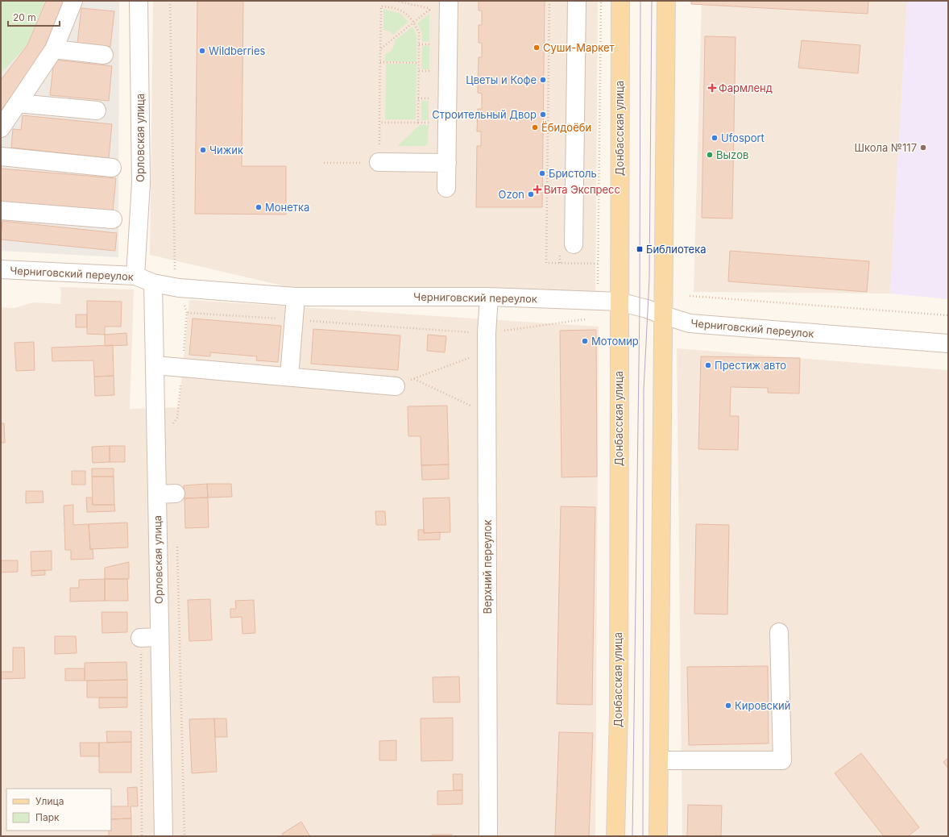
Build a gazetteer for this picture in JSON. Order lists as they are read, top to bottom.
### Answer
{
  "streets": {
    "main road": ["Донбасская улица"],
    "street": ["Орловская улица", "Черниговский переулок", "Верхний переулок"]
  },
  "crossings": [
    ["Донбасская улица", "Черниговский переулок"],
    ["Орловская улица", "Черниговский переулок"],
    ["Черниговский переулок", "Верхний переулок"]
  ],
  "places": {
    "other": [
      "Суши-Маркет",
      "Wildberries",
      "Цветы и Кофе",
      "Строительный Двор",
      "Ёбидоёби",
      "Ufosport",
      "Школа №117",
      "Чижик",
      "Выzов",
      "Бристоль",
      "Ozon",
      "Монетка",
      "Мотомир",
      "Престиж авто",
      "Кировский"
    ],
    "health": ["Фармленд", "Вита Экспресс"],
    "transit": ["Библиотека"]
  },
  "legend": ["Улица", "Парк"],
  "scale_bar": "20 m"
}
